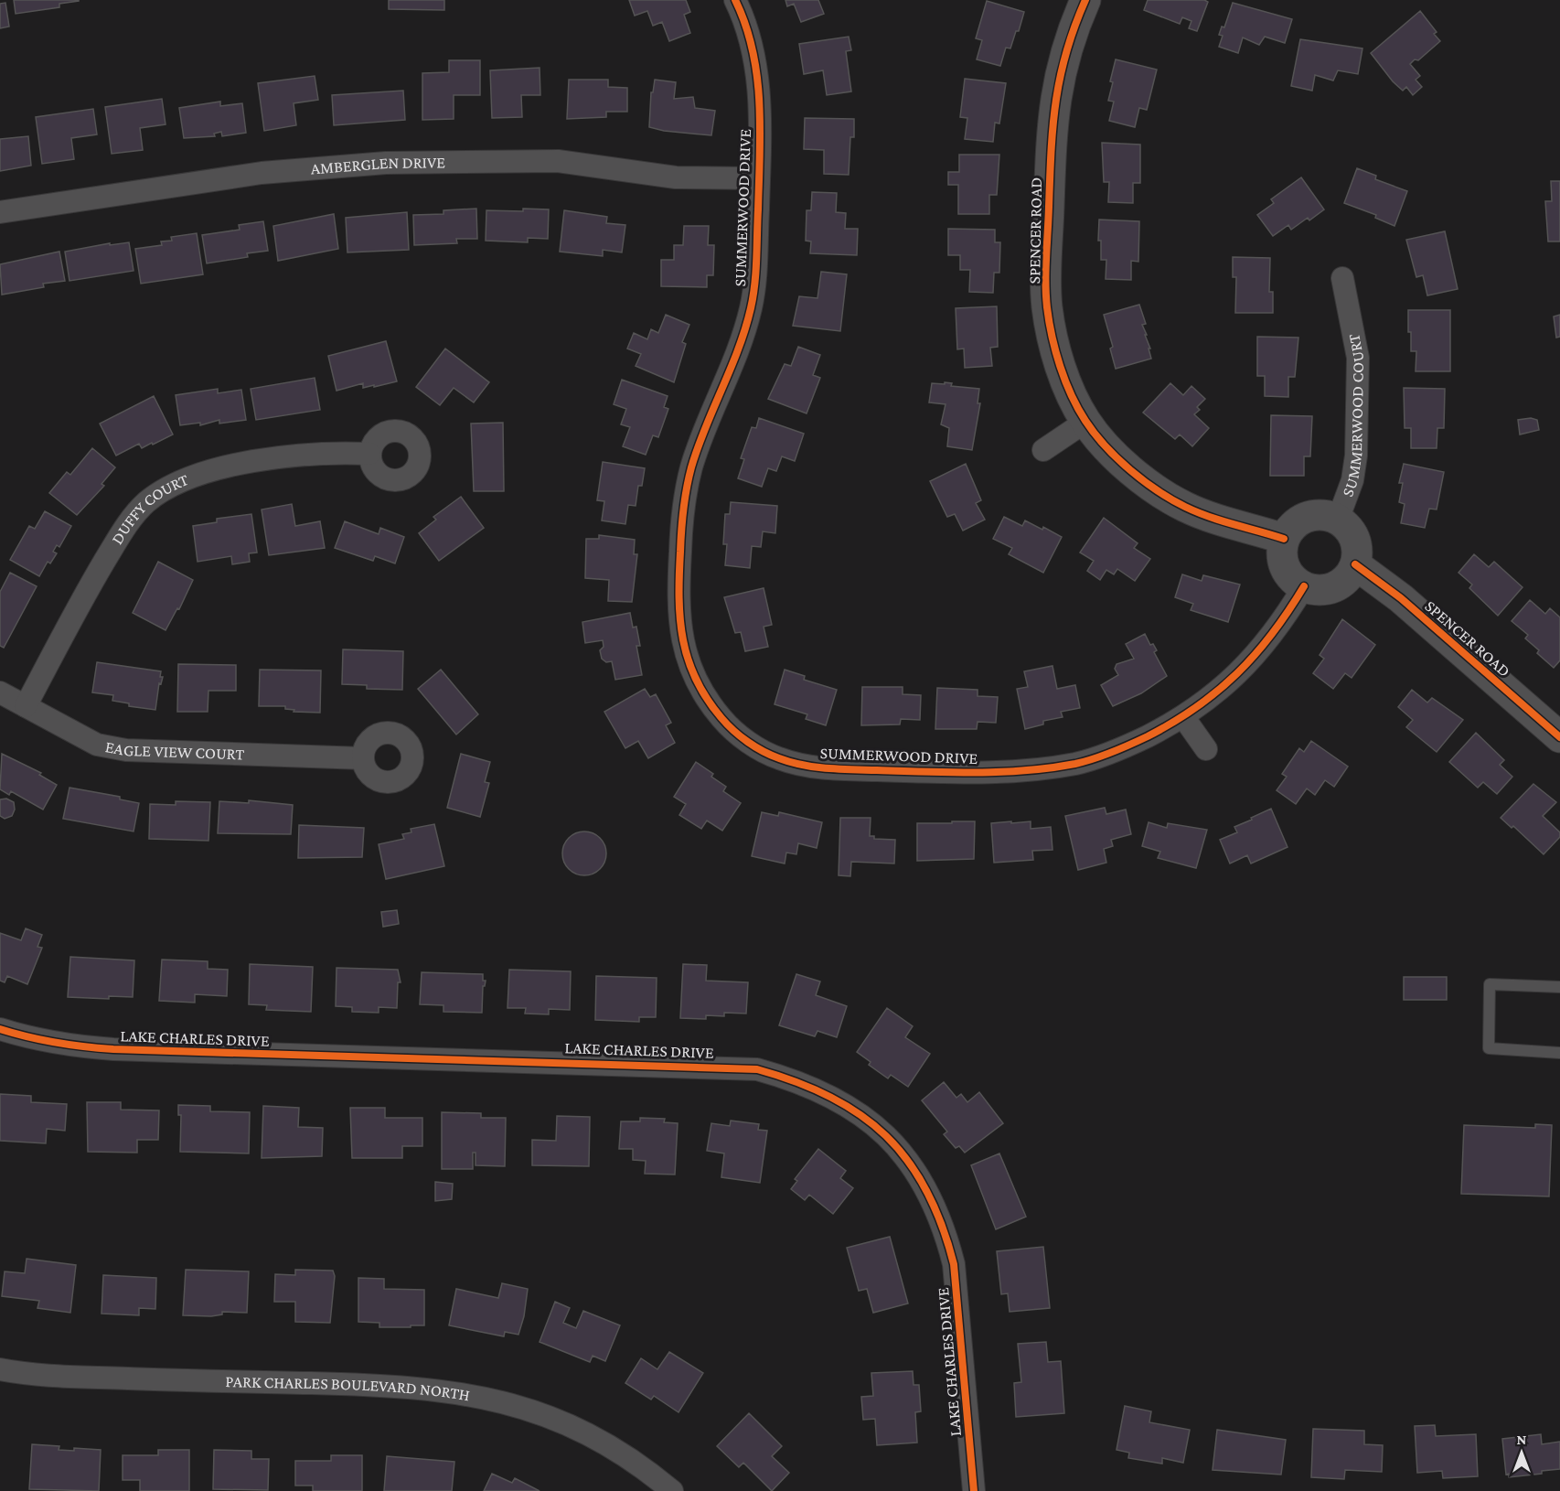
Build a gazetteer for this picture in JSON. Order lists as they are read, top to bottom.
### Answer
{
  "streets": {
    "main road": ["SPENCER ROAD"],
    "street": [
      "AMBERGLEN DRIVE",
      "SUMMERWOOD DRIVE",
      "SUMMERWOOD COURT",
      "DUFFY COURT",
      "EAGLE VIEW COURT",
      "LAKE CHARLES DRIVE",
      "PARK CHARLES BOULEVARD NORTH"
    ]
  },
  "crossings": [
    ["AMBERGLEN DRIVE", "SUMMERWOOD DRIVE"],
    ["SUMMERWOOD DRIVE", "SPENCER ROAD"],
    ["SUMMERWOOD DRIVE", "SUMMERWOOD COURT"],
    ["SPENCER ROAD", "SUMMERWOOD COURT"],
    ["DUFFY COURT", "EAGLE VIEW COURT"]
  ],
  "north": "top"
}
